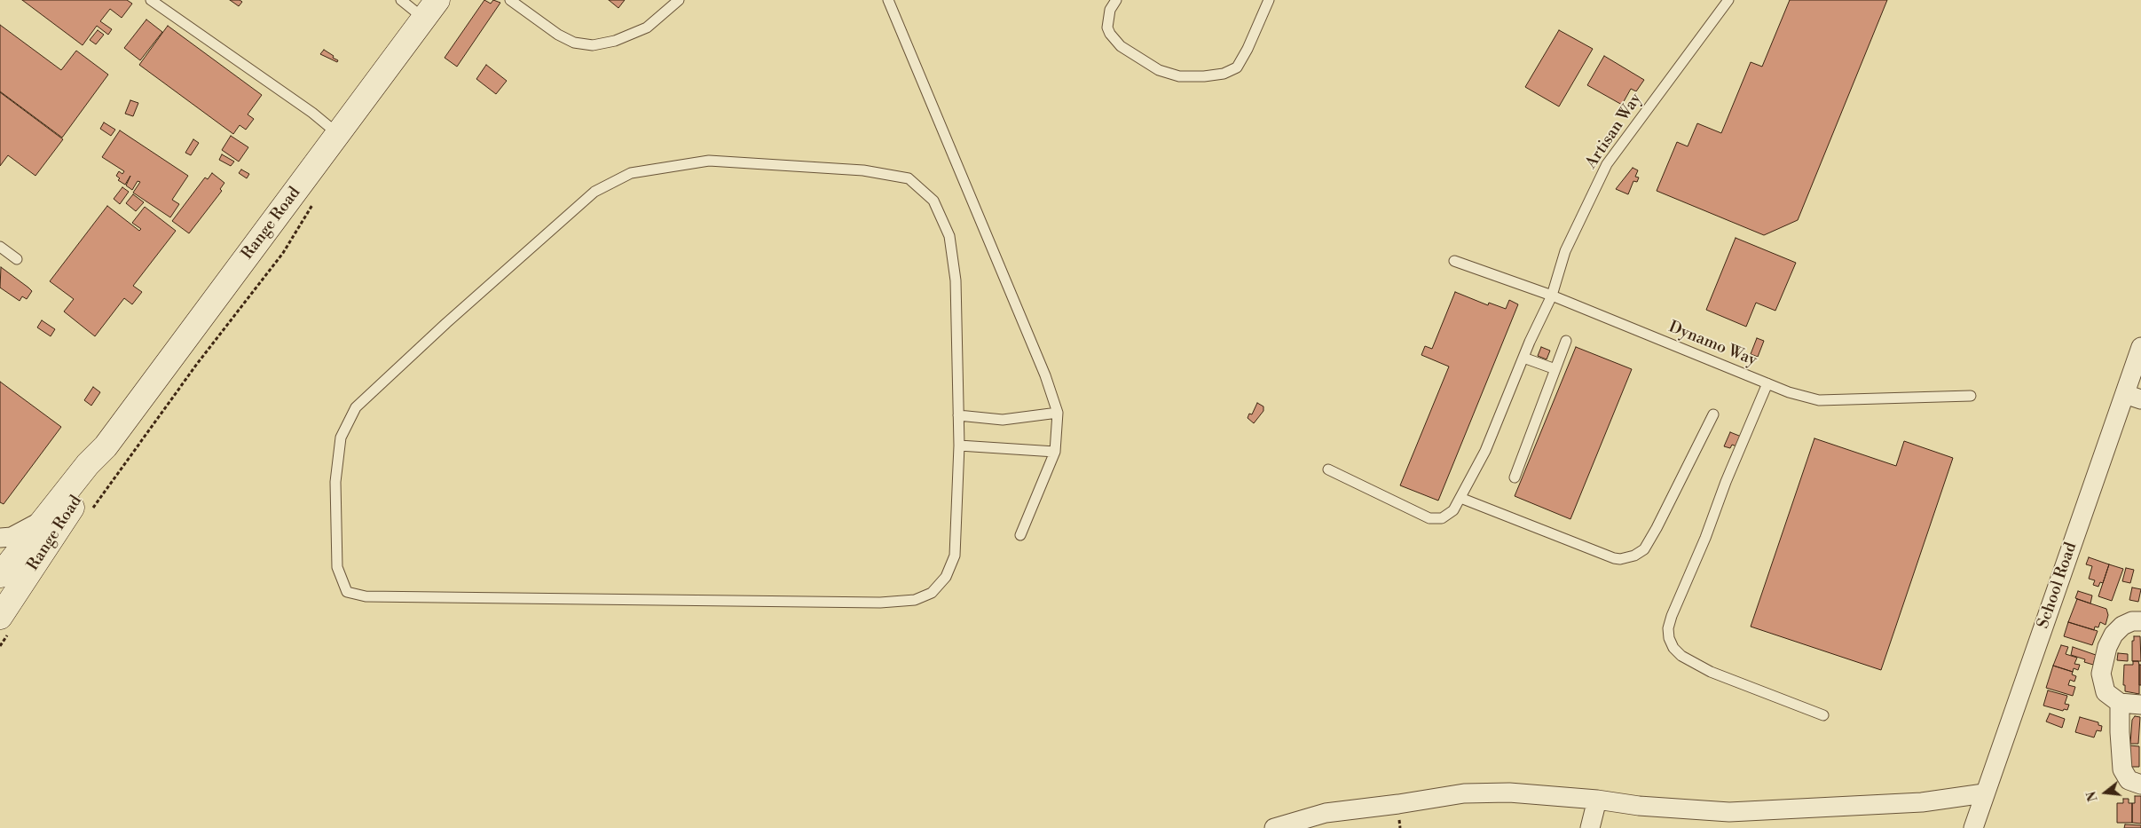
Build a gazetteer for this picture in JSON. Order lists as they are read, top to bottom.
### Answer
{
  "streets": {
    "main road": ["Range Road"],
    "street": ["School Road"],
    "lane": ["Artisan Way", "Dynamo Way"]
  },
  "crossings": [
    ["Artisan Way", "Dynamo Way"]
  ],
  "north": "left"
}
